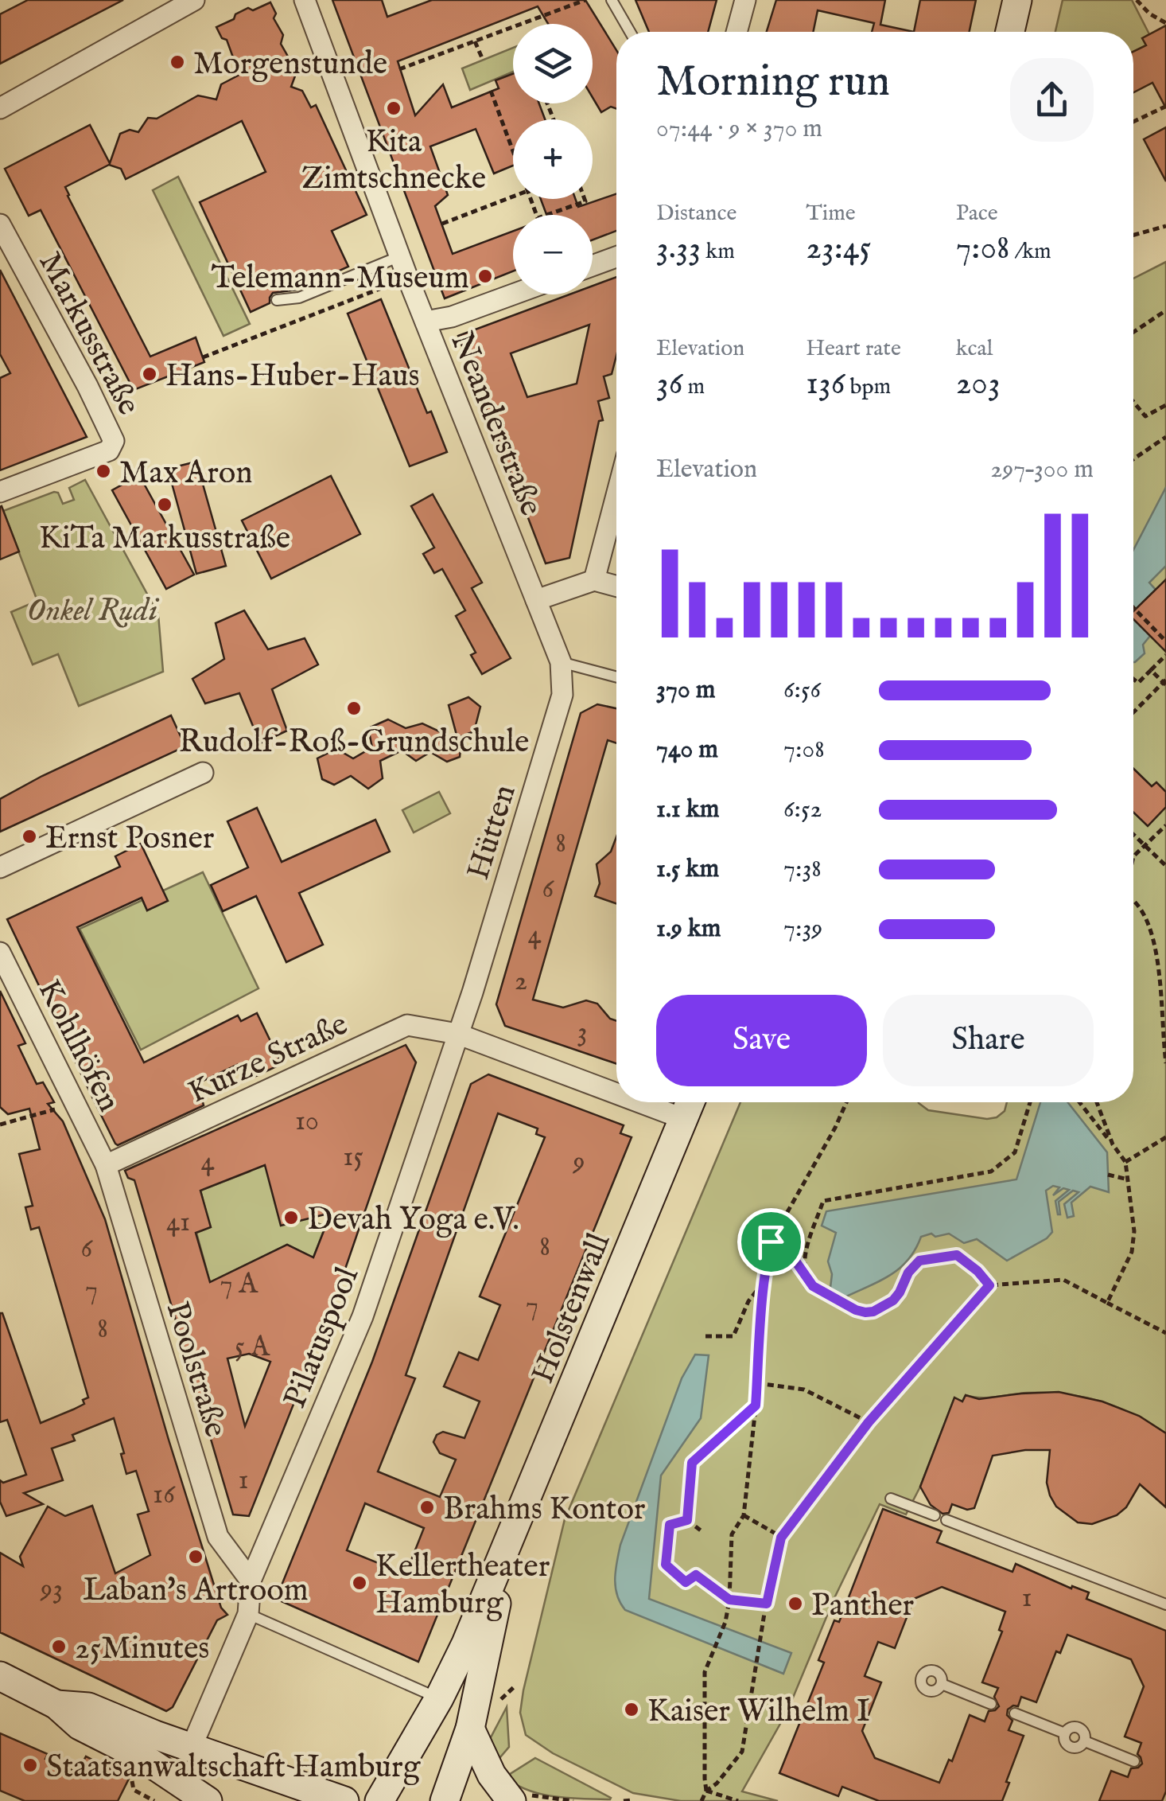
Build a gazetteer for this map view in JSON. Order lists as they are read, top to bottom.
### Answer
{
  "streets": {
    "main road": ["Holstenwall"],
    "street": [
      "Markusstraße",
      "Neanderstraße",
      "Hütten",
      "Kohlhöfen",
      "Kurze Straße",
      "Pilatuspool",
      "Poolstraße"
    ]
  },
  "crossings": [
    ["Neanderstraße", "Hütten"],
    ["Hütten", "Kurze Straße"],
    ["Hütten", "Pilatuspool"],
    ["Kohlhöfen", "Kurze Straße"],
    ["Kohlhöfen", "Poolstraße"],
    ["Kurze Straße", "Holstenwall"],
    ["Kurze Straße", "Pilatuspool"],
    ["Kurze Straße", "Poolstraße"],
    ["Pilatuspool", "Poolstraße"]
  ],
  "parks": ["Onkel Rudi"],
  "places": [
    "Morgenstunde",
    "Kita Zimtschnecke",
    "Telemann-Museum",
    "Hans-Huber-Haus",
    "Max Aron",
    "KiTa Markusstraße",
    "Rudolf-Roß-Grundschule",
    "Ernst Posner",
    "Devah Yoga e.V.",
    "Brahms Kontor",
    "Laban's Artroom",
    "Kellertheater Hamburg",
    "Panther",
    "25Minutes",
    "Kaiser Wilhelm I",
    "Staatsanwaltschaft Hamburg"
  ],
  "house_numbers": [
    "8",
    "6",
    "4",
    "2",
    "3",
    "10",
    "15",
    "4",
    "9",
    "41",
    "8",
    "6",
    "7 A",
    "7",
    "7",
    "8",
    "5 A",
    "1",
    "16",
    "93",
    "1"
  ],
  "page": {
    "map_buttons": ["+", "−"],
    "heading": ["Morning run", "07:44 · 9 × 370 m"],
    "stats": [
      ["Distance", "3.33 km"],
      ["Time", "23:45"],
      ["Pace", "7:08 /km"],
      ["Elevation", "36 m"],
      ["Heart rate", "136 bpm"],
      ["kcal", "203"]
    ],
    "chart": ["Elevation", "297–300 m"],
    "list": [
      {
        "name": "370 m",
        "note": "6:56"
      },
      {
        "name": "740 m",
        "note": "7:08"
      },
      {
        "name": "1.1 km",
        "note": "6:52"
      },
      {
        "name": "1.5 km",
        "note": "7:38"
      },
      {
        "name": "1.9 km",
        "note": "7:39"
      }
    ],
    "buttons": ["Save", "Share"]
  }
}
